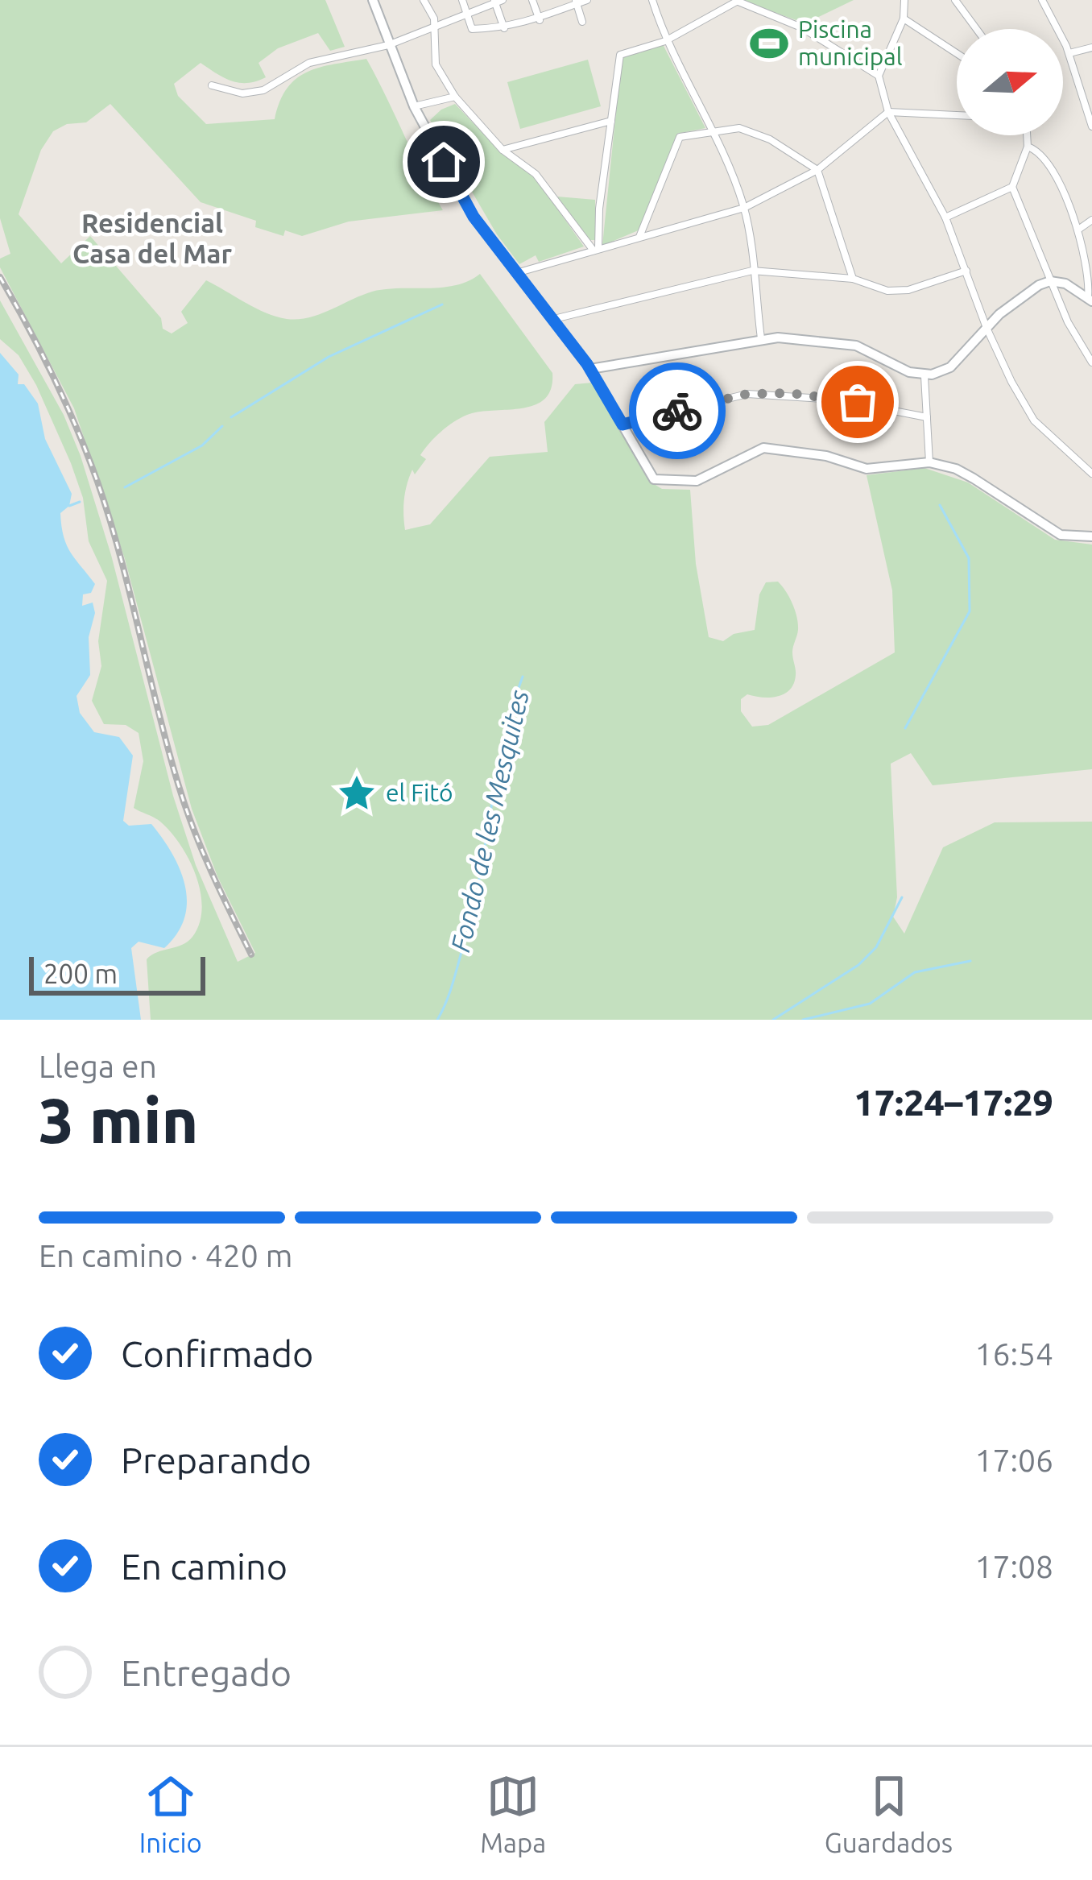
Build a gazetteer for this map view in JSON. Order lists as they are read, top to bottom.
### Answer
{
  "districts": ["Residencial Casa del Mar"],
  "water": ["Fondo de les Mesquites"],
  "places": {
    "sports": ["Piscina municipal"],
    "place": ["el Fitó"]
  },
  "scale_bar": "200 m",
  "north": "right",
  "page": {
    "scale": "200 m",
    "heading": ["3 min", "Llega en", "17:24–17:29"],
    "bar": "En camino · 420 m",
    "list": [
      ["Confirmado", "16:54"],
      ["Preparando", "17:06"],
      ["En camino", "17:08"],
      "Entregado"
    ],
    "tabs": ["Inicio", "Mapa", "Guardados"]
  }
}
